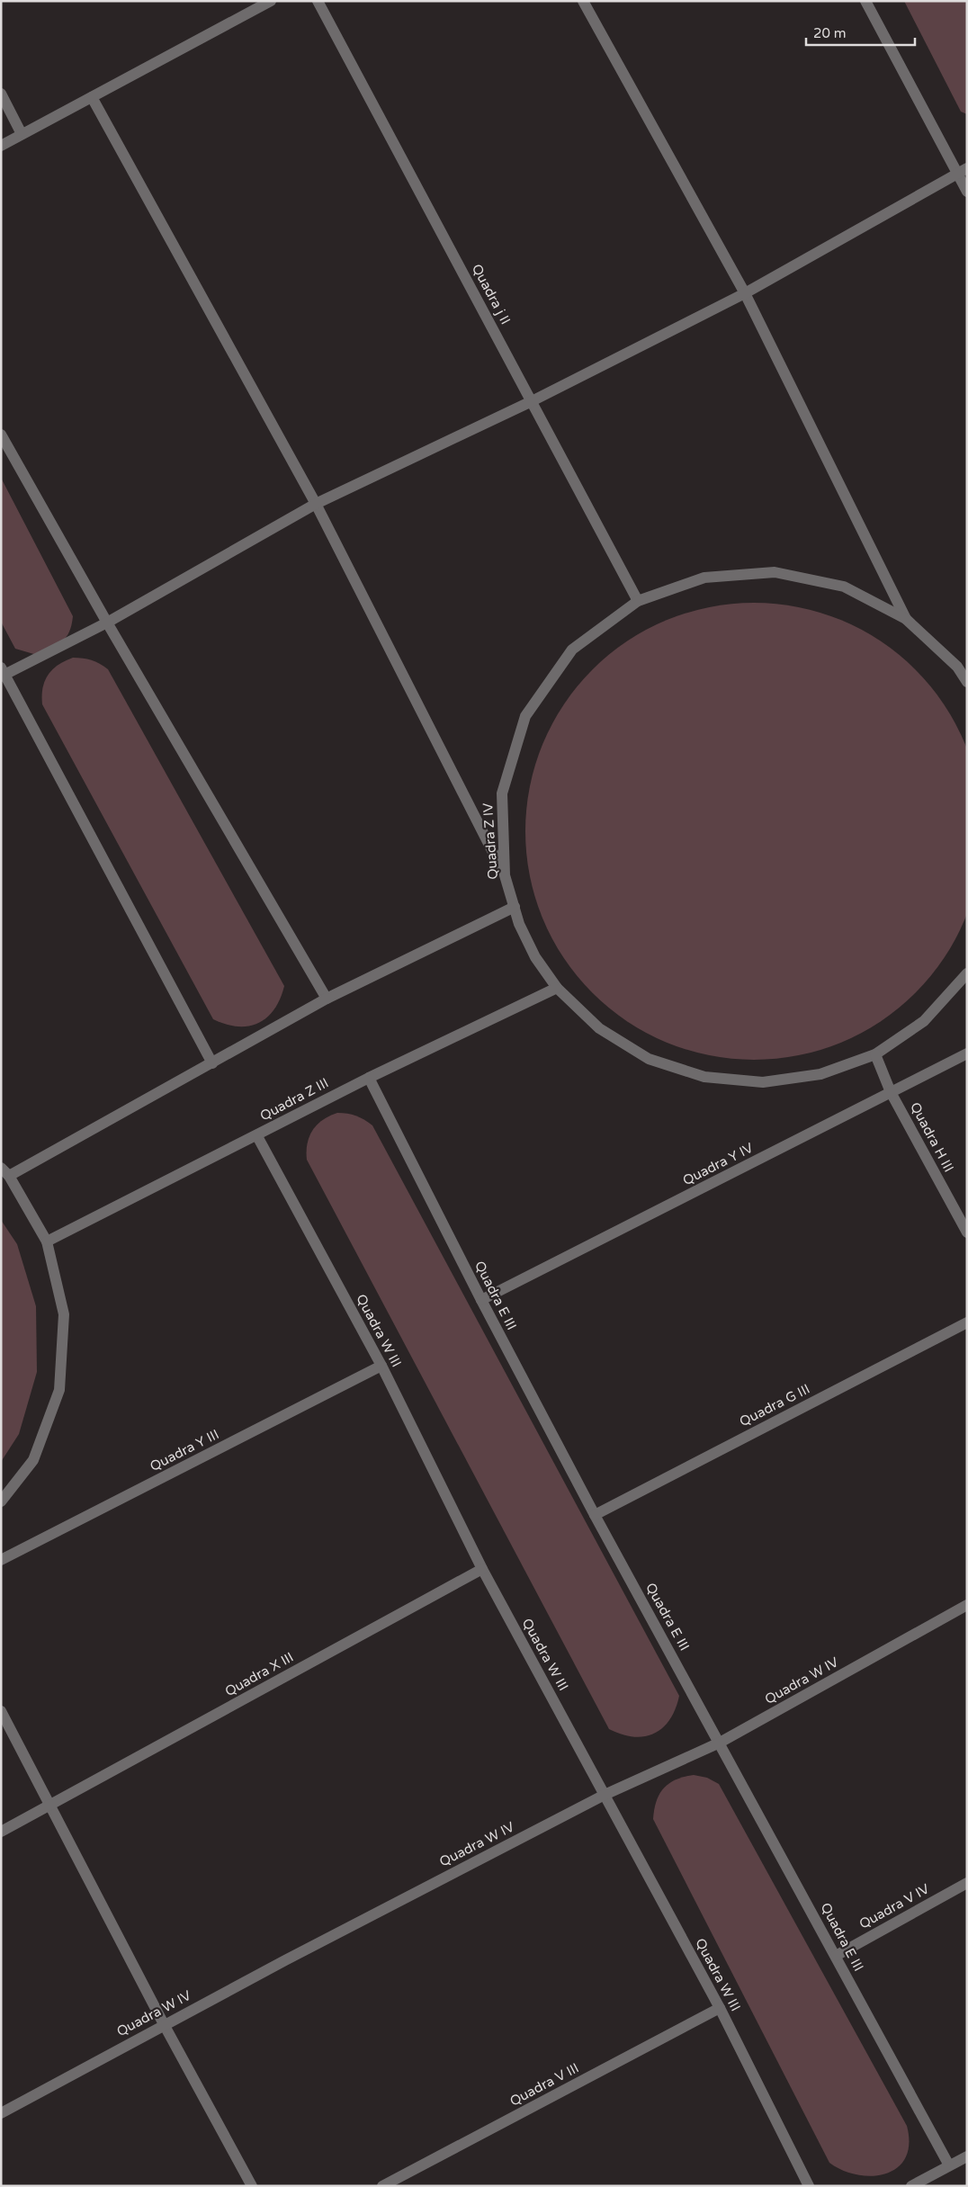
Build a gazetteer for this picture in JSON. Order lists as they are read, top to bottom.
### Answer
{
  "streets": {
    "street": [
      "Quadra j II",
      "Quadra Z IV",
      "Quadra Z III",
      "Quadra H III",
      "Quadra Y IV",
      "Quadra E III",
      "Quadra W III",
      "Quadra G III",
      "Quadra Y III",
      "Quadra X III",
      "Quadra W IV",
      "Quadra V IV",
      "Quadra V III"
    ]
  },
  "crossings": [
    ["Quadra j II", "Quadra Z IV"],
    ["Quadra Z IV", "Quadra Z III"],
    ["Quadra Z IV", "Quadra H III"],
    ["Quadra Z III", "Quadra E III"],
    ["Quadra Z III", "Quadra W III"],
    ["Quadra H III", "Quadra Y IV"],
    ["Quadra Y IV", "Quadra E III"],
    ["Quadra E III", "Quadra G III"],
    ["Quadra E III", "Quadra W IV"],
    ["Quadra E III", "Quadra V IV"],
    ["Quadra W III", "Quadra Y III"],
    ["Quadra W III", "Quadra X III"],
    ["Quadra W III", "Quadra W IV"],
    ["Quadra W III", "Quadra V III"]
  ],
  "scale_bar": "20 m"
}
